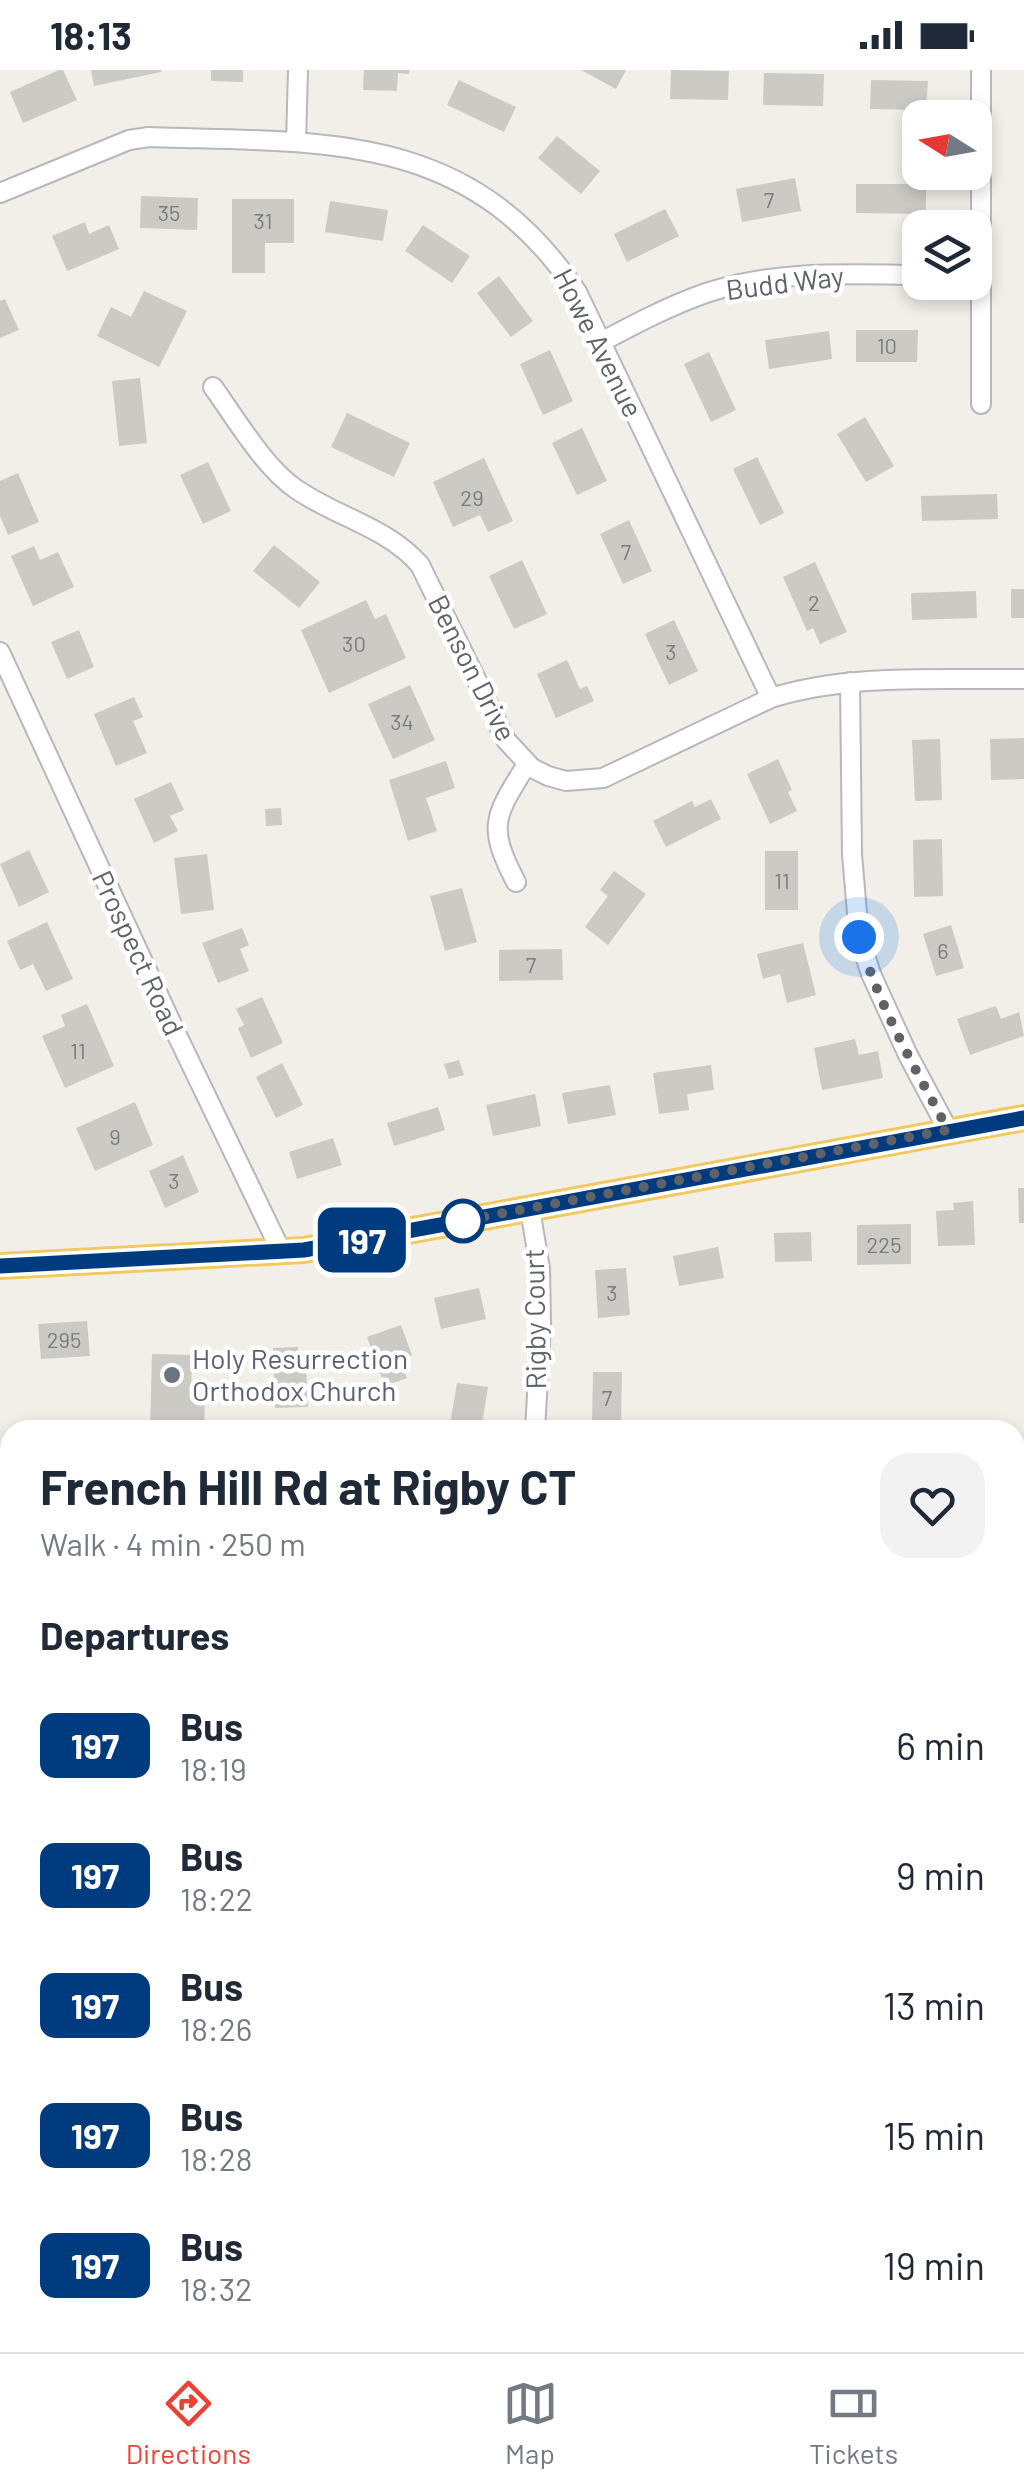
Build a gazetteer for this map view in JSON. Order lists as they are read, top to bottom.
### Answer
{
  "streets": {
    "street": [
      "Budd Way",
      "Howe Avenue",
      "Benson Drive",
      "Prospect Road",
      "Rigby Court"
    ]
  },
  "crossings": [
    ["Budd Way", "Howe Avenue"],
    ["Howe Avenue", "Benson Drive"]
  ],
  "places": ["Holy Resurrection Orthodox Church"],
  "lines": ["bus line 197"],
  "house_numbers": [
    "7",
    "35",
    "31",
    "10",
    "29",
    "7",
    "2",
    "30",
    "3",
    "34",
    "11",
    "6",
    "7",
    "11",
    "9",
    "3",
    "225",
    "3",
    "295",
    "7"
  ],
  "north": "left",
  "page": {
    "status": "18:13",
    "on_map": "197",
    "heading": [
      ["French Hill Rd at Rigby CT", "Walk · 4 min · 250 m"],
      "Departures"
    ],
    "list": [
      {
        "mark": "197",
        "name": "Bus",
        "note": "18:19",
        "value": "6 min"
      },
      {
        "mark": "197",
        "name": "Bus",
        "note": "18:22",
        "value": "9 min"
      },
      {
        "mark": "197",
        "name": "Bus",
        "note": "18:26",
        "value": "13 min"
      },
      {
        "mark": "197",
        "name": "Bus",
        "note": "18:28",
        "value": "15 min"
      },
      {
        "mark": "197",
        "name": "Bus",
        "note": "18:32",
        "value": "19 min"
      }
    ],
    "tabs": ["Directions", "Map", "Tickets"]
  }
}
